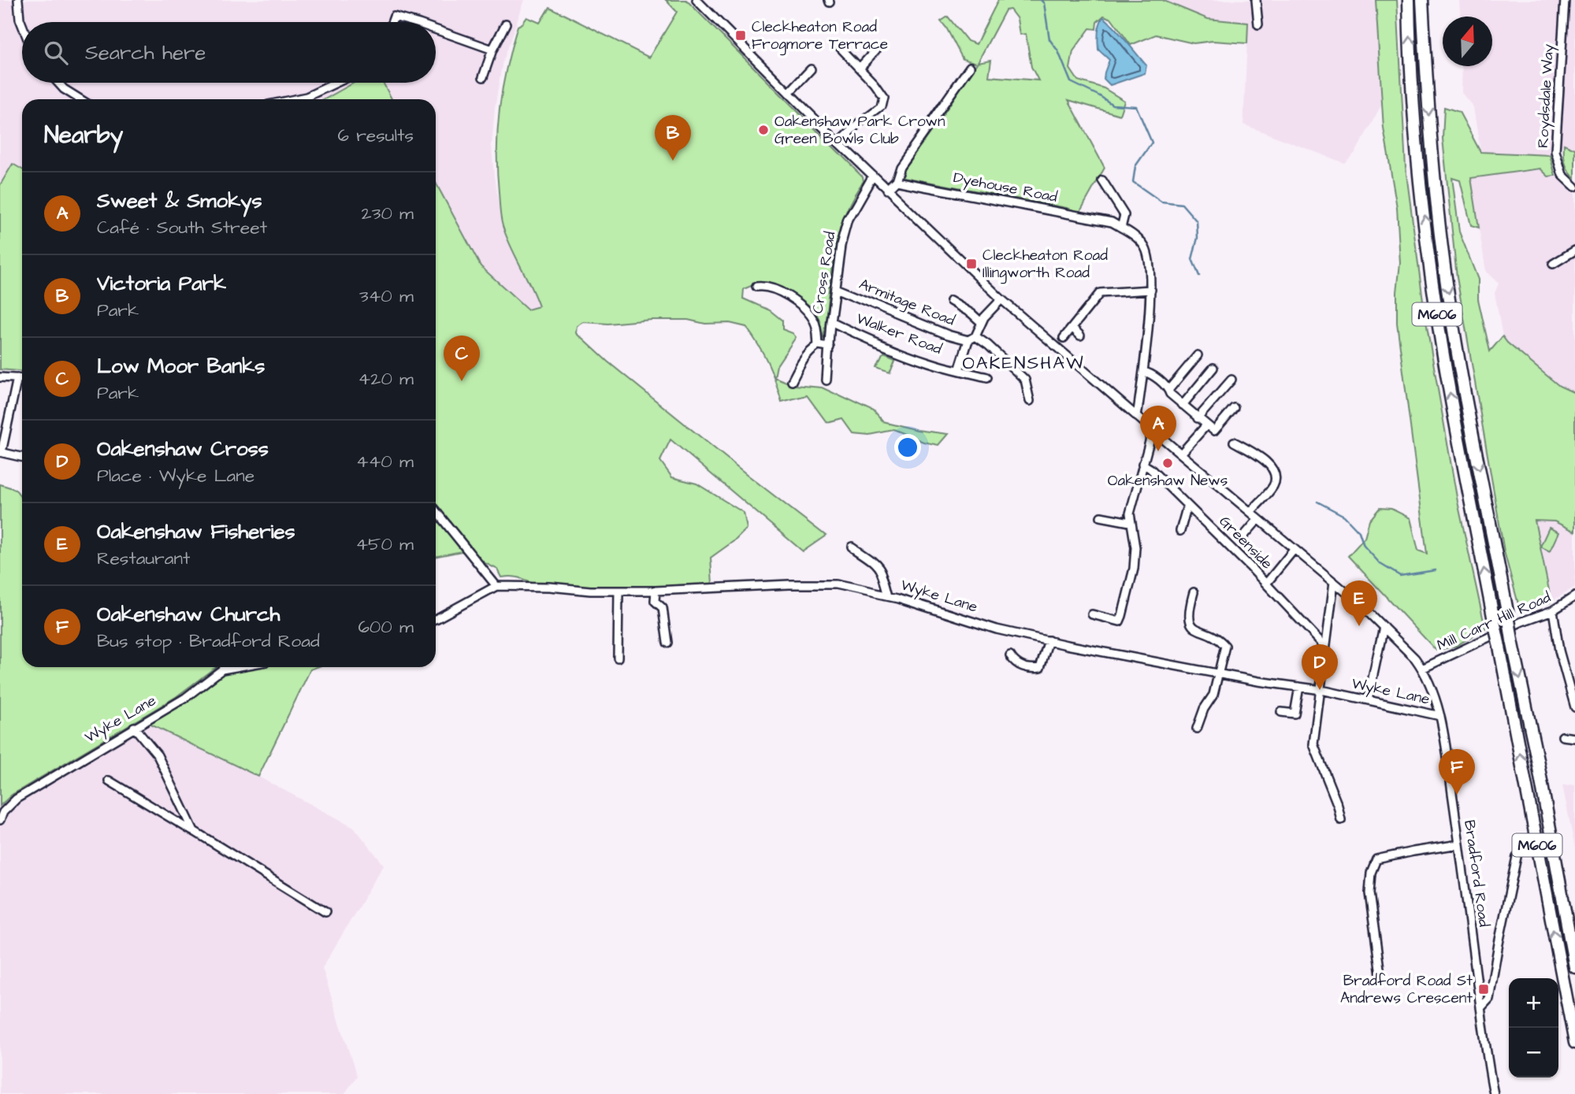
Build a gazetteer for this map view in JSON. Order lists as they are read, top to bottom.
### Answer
{
  "streets": {
    "highway": ["M606"],
    "street": [
      "Roydsdale Way",
      "Dyehouse Road",
      "Cross Road",
      "Armitage Road",
      "Walker Road",
      "Greenside",
      "Wyke Lane",
      "Mill Carr Hill Road",
      "Bradford Road"
    ]
  },
  "crossings": [
    ["Dyehouse Road", "Bradford Road"],
    ["Cross Road", "Armitage Road"],
    ["Cross Road", "Walker Road"],
    ["Cross Road", "Bradford Road"],
    ["Wyke Lane", "Bradford Road"],
    ["Mill Carr Hill Road", "Bradford Road"]
  ],
  "districts": ["OAKENSHAW"],
  "places": {
    "transit": ["Cleckheaton Road Frogmore Terrace", "Cleckheaton Road Illingworth Road", "Bradford Road St Andrews Crescent"],
    "other": ["Oakenshaw Park Crown Green Bowls Club", "Oakenshaw News"]
  },
  "north": "top",
  "page": {
    "search": "Search here",
    "heading": ["Nearby", "6 results"],
    "pins": [
      "B",
      "C",
      "A",
      "E",
      "D",
      "F"
    ],
    "list": [
      {
        "mark": "A",
        "name": "Sweet & Smokys",
        "note": "Café · South Street",
        "value": "230 m"
      },
      {
        "mark": "B",
        "name": "Victoria Park",
        "note": "Park",
        "value": "340 m"
      },
      {
        "mark": "C",
        "name": "Low Moor Banks",
        "note": "Park",
        "value": "420 m"
      },
      {
        "mark": "D",
        "name": "Oakenshaw Cross",
        "note": "Place · Wyke Lane",
        "value": "440 m"
      },
      {
        "mark": "E",
        "name": "Oakenshaw Fisheries",
        "note": "Restaurant",
        "value": "450 m"
      },
      {
        "mark": "F",
        "name": "Oakenshaw Church",
        "note": "Bus stop · Bradford Road",
        "value": "600 m"
      }
    ],
    "map_buttons": ["+", "−"]
  }
}
